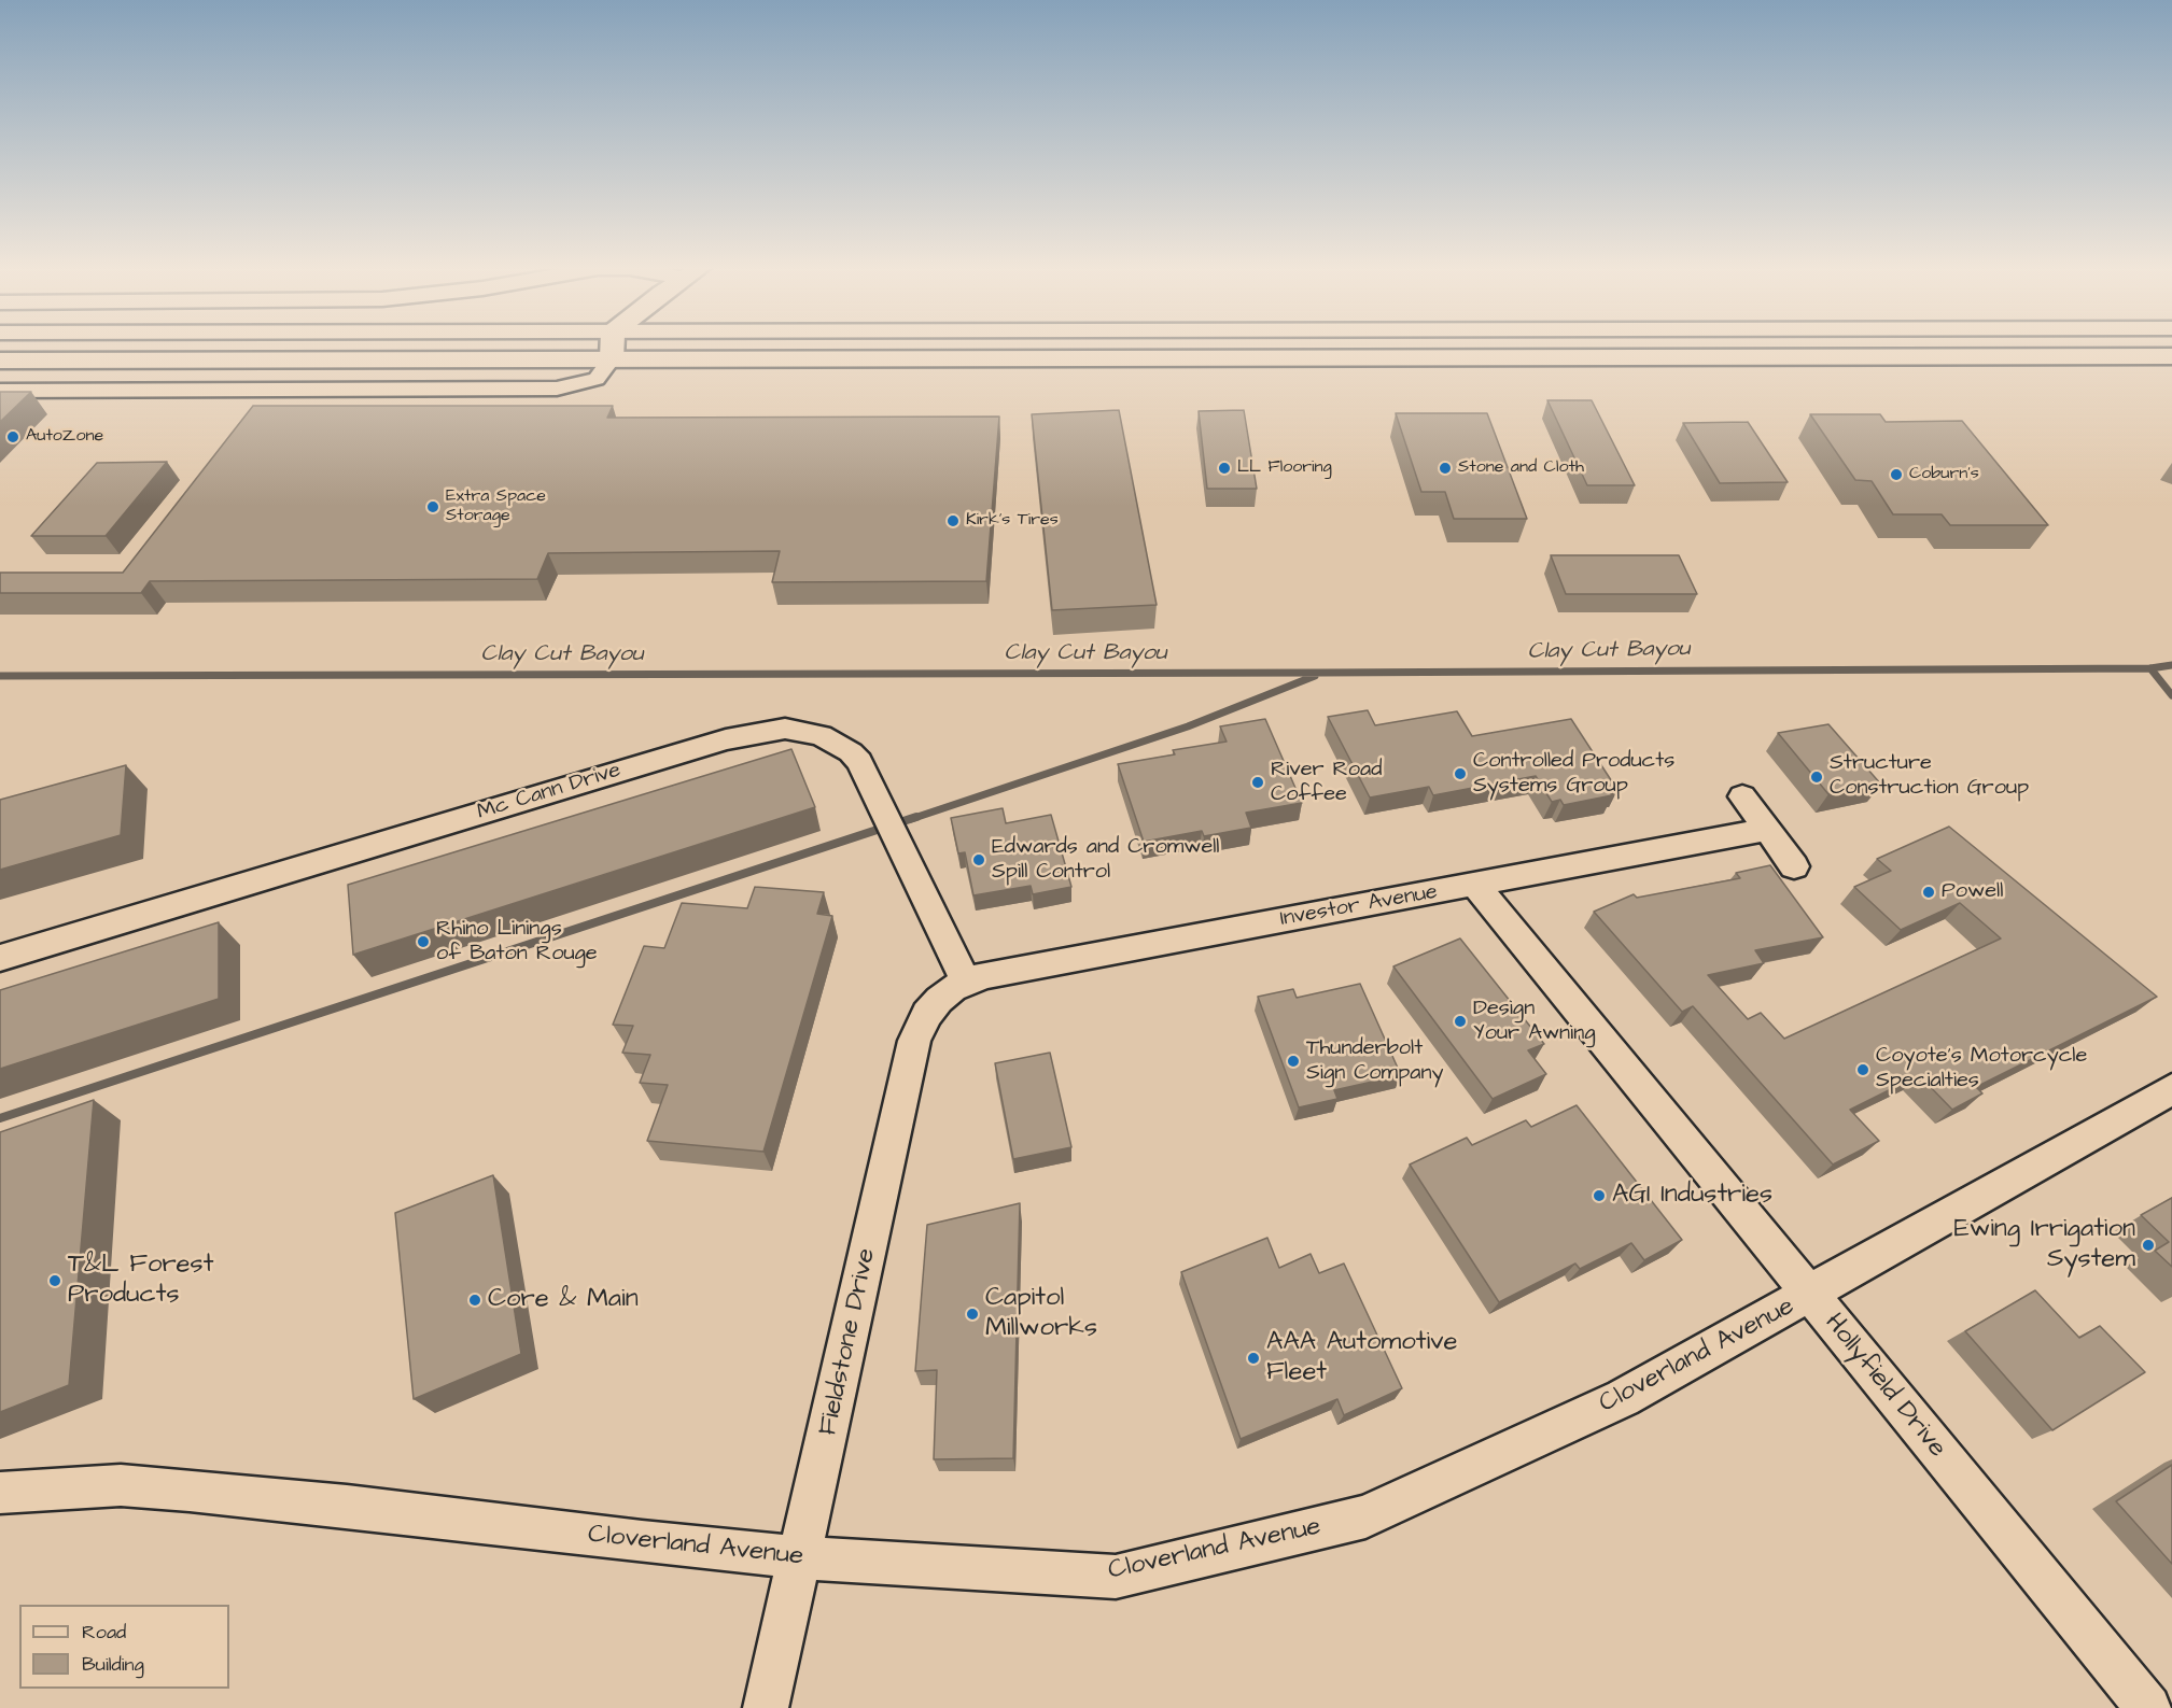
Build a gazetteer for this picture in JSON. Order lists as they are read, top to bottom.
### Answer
{
  "streets": {
    "street": [
      "Mc Cann Drive",
      "Investor Avenue",
      "Fieldstone Drive",
      "Cloverland Avenue",
      "Hollyfield Drive"
    ]
  },
  "crossings": [
    ["Mc Cann Drive", "Investor Avenue"],
    ["Mc Cann Drive", "Fieldstone Drive"],
    ["Investor Avenue", "Fieldstone Drive"],
    ["Investor Avenue", "Hollyfield Drive"],
    ["Fieldstone Drive", "Cloverland Avenue"],
    ["Cloverland Avenue", "Hollyfield Drive"]
  ],
  "water": ["Clay Cut Bayou"],
  "places": [
    "AutoZone",
    "LL Flooring",
    "Stone and Cloth",
    "Coburn's",
    "Extra Space Storage",
    "Kirk's Tires",
    "Controlled Products Systems Group",
    "Structure Construction Group",
    "River Road Coffee",
    "Edwards and Cromwell Spill Control",
    "Powell",
    "Rhino Linings of Baton Rouge",
    "Design Your Awning",
    "Thunderbolt Sign Company",
    "Coyote's Motorcycle Specialties",
    "AGI Industries",
    "Ewing Irrigation System",
    "T&L Forest Products",
    "Core & Main",
    "Capitol Millworks",
    "AAA Automotive Fleet"
  ],
  "legend": ["Road", "Building"]
}
